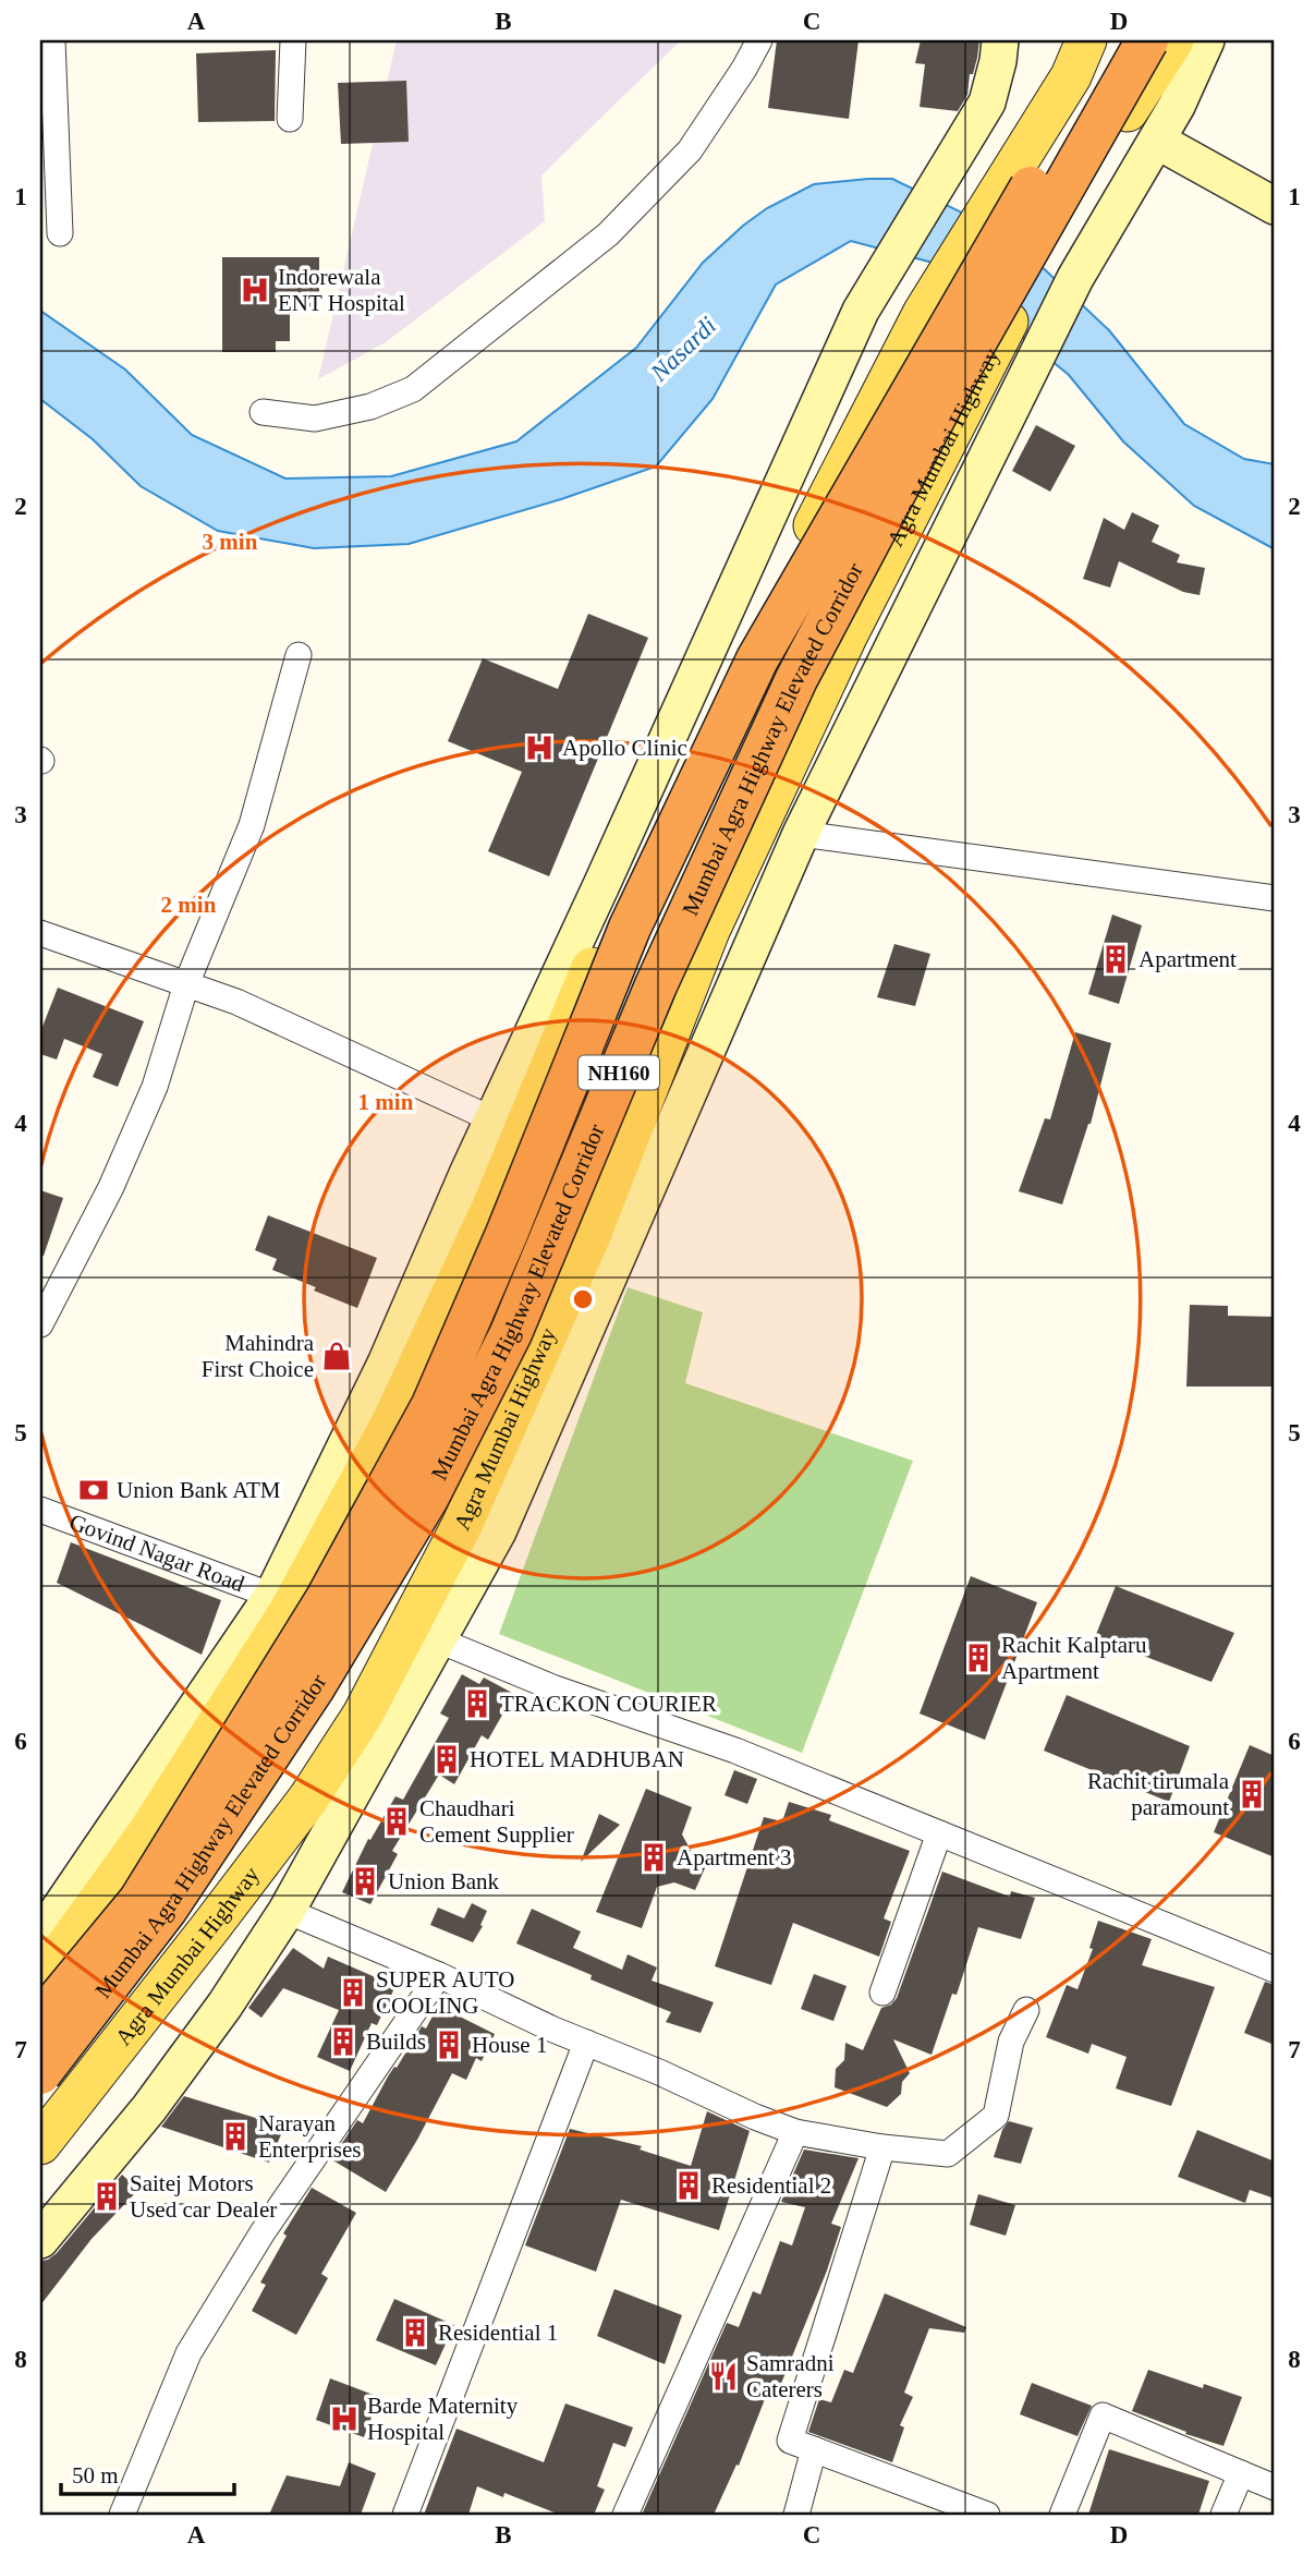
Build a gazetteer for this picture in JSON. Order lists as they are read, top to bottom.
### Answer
{
  "streets": {
    "highway": ["Mumbai Agra Highway Elevated Corridor", "NH160"],
    "main road": ["Agra Mumbai Highway"],
    "street": ["Govind Nagar Road"]
  },
  "water": ["Nasardi"],
  "places": {
    "hospital": ["Indorewala ENT Hospital", "Apollo Clinic", "Barde Maternity Hospital"],
    "building": [
      "Apartment",
      "Rachit Kalptaru Apartment",
      "TRACKON COURIER",
      "HOTEL MADHUBAN",
      "Rachit tirumala paramount",
      "Chaudhari Cement Supplier",
      "Apartment 3",
      "Union Bank",
      "SUPER AUTO COOLING",
      "Builds",
      "House 1",
      "Narayan Enterprises",
      "Residential 2",
      "Saitej Motors Used car Dealer",
      "Residential 1"
    ],
    "shop": ["Mahindra First Choice"],
    "bank": ["Union Bank ATM"],
    "restaurant": ["Samradni Caterers"]
  },
  "scale_bar": "50 m",
  "grid": {
    "columns": [
      "A",
      "B",
      "C",
      "D"
    ],
    "rows": [
      "1",
      "2",
      "3",
      "4",
      "5",
      "6",
      "7",
      "8"
    ]
  },
  "rings": ["3 min", "2 min", "1 min"]
}
